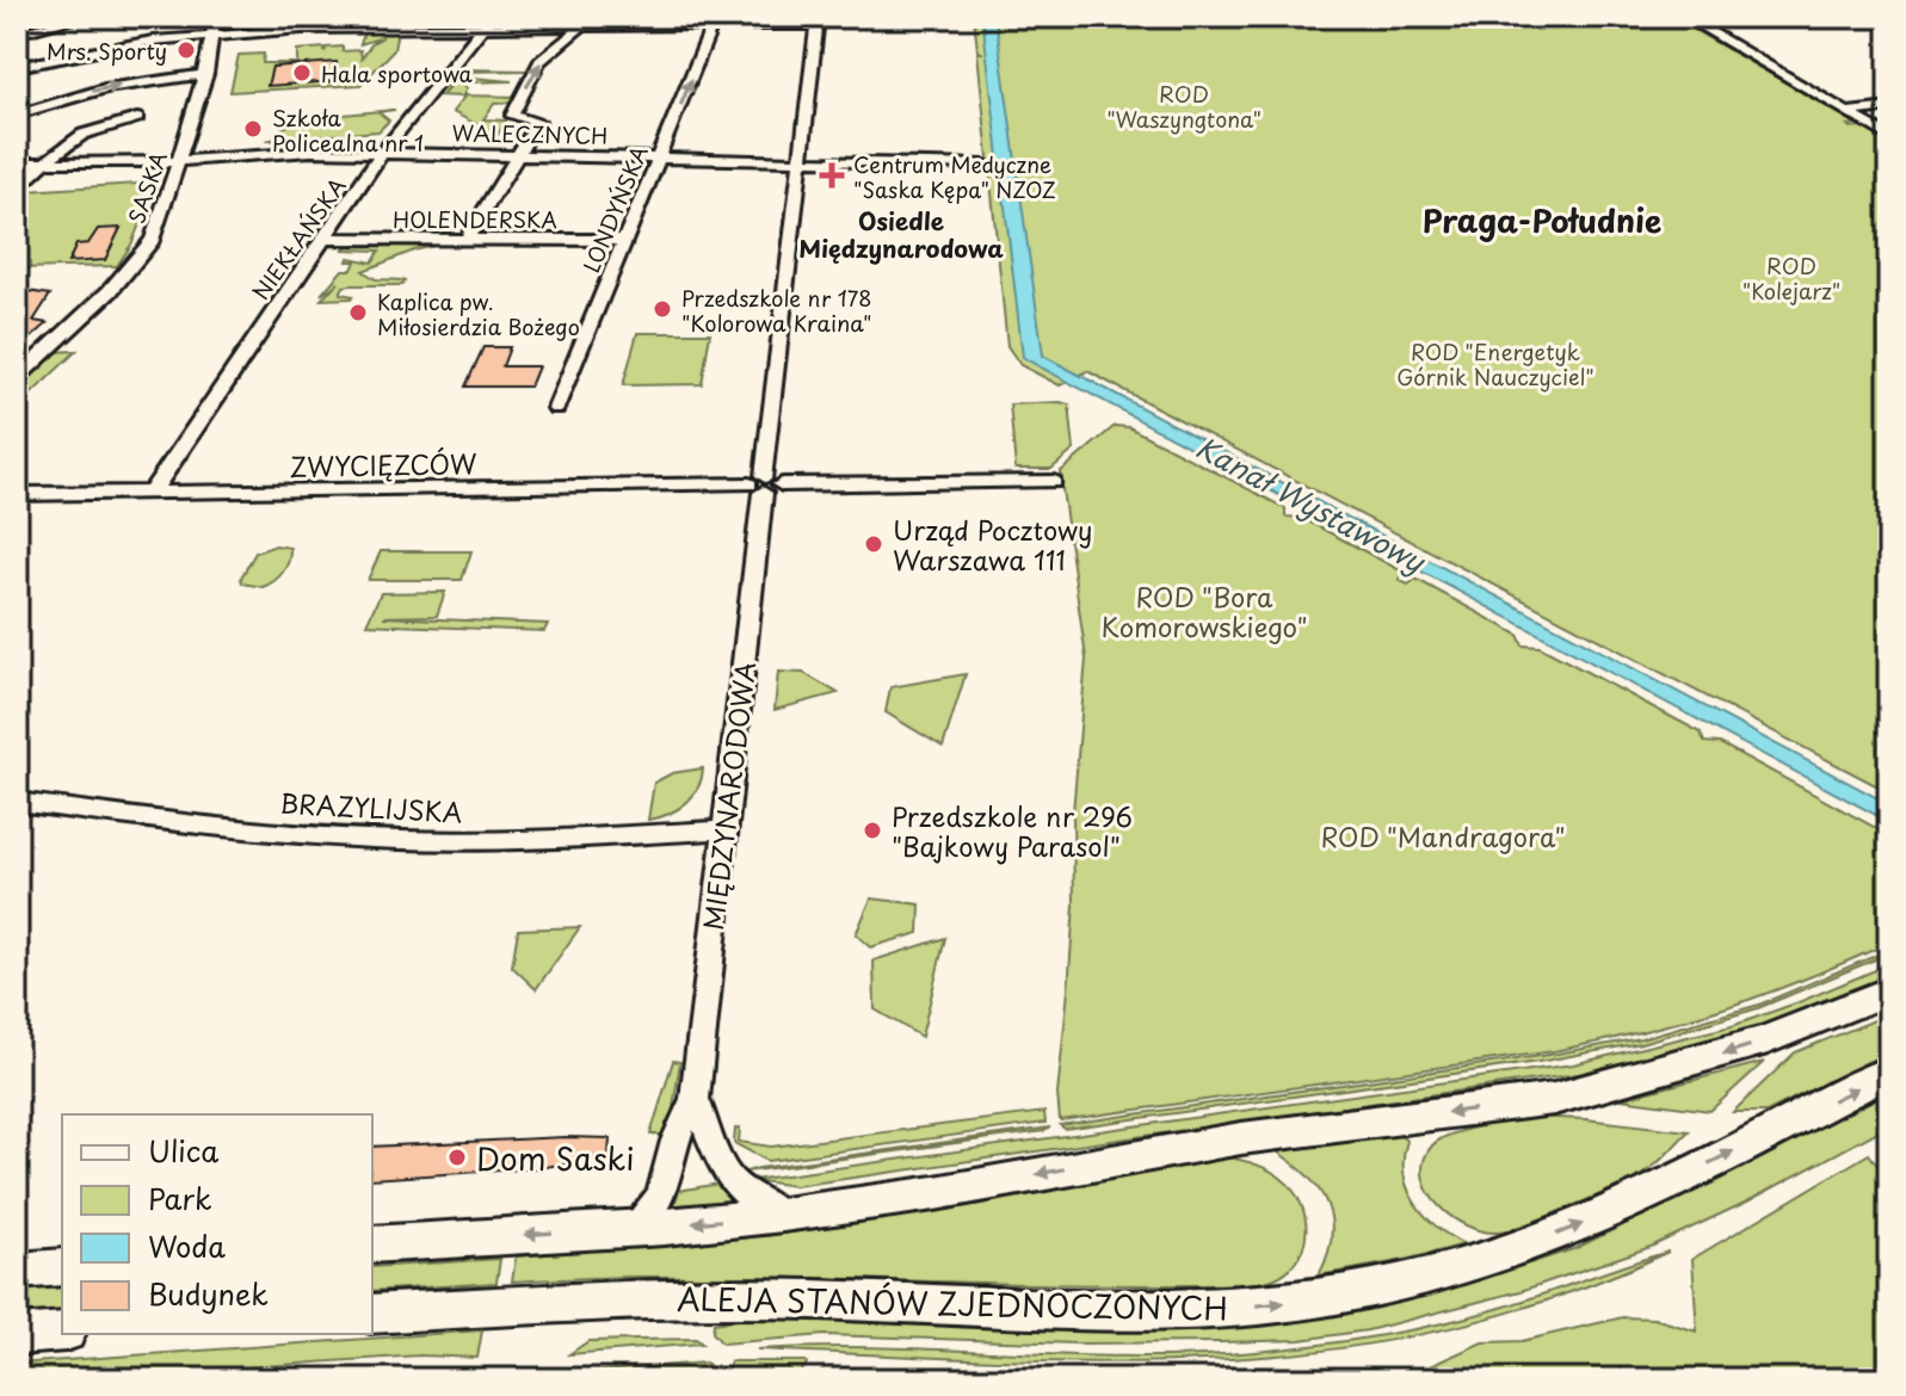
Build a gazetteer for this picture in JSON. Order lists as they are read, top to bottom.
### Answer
{
  "streets": {
    "main road": ["ALEJA STANÓW ZJEDNOCZONYCH"],
    "street": [
      "WALECZNYCH",
      "SASKA",
      "LONDYŃSKA",
      "HOLENDERSKA",
      "NIEKŁAŃSKA",
      "ZWYCIĘZCÓW",
      "MIĘDZYNARODOWA",
      "BRAZYLIJSKA"
    ]
  },
  "crossings": [
    ["WALECZNYCH", "SASKA"],
    ["WALECZNYCH", "LONDYŃSKA"],
    ["WALECZNYCH", "NIEKŁAŃSKA"],
    ["WALECZNYCH", "MIĘDZYNARODOWA"],
    ["LONDYŃSKA", "HOLENDERSKA"],
    ["HOLENDERSKA", "NIEKŁAŃSKA"],
    ["NIEKŁAŃSKA", "ZWYCIĘZCÓW"],
    ["ZWYCIĘZCÓW", "MIĘDZYNARODOWA"],
    ["MIĘDZYNARODOWA", "BRAZYLIJSKA"]
  ],
  "districts": ["Praga-Południe", "Osiedle Międzynarodowa"],
  "water": ["Kanał Wystawowy"],
  "parks": [
    "ROD \"Waszyngtona\"",
    "ROD \"Kolejarz\"",
    "ROD \"Energetyk Górnik Nauczyciel\"",
    "ROD \"Bora Komorowskiego\"",
    "ROD \"Mandragora\""
  ],
  "places": {
    "other": [
      "Mrs. Sporty",
      "Hala sportowa",
      "Szkoła Policealna nr 1",
      "Przedszkole nr 178 \"Kolorowa Kraina\"",
      "Kaplica pw. Miłosierdzia Bożego",
      "Urząd Pocztowy Warszawa 111",
      "Przedszkole nr 296 \"Bajkowy Parasol\"",
      "Dom Saski"
    ],
    "health": ["Centrum Medyczne \"Saska Kępa\" NZOZ"]
  },
  "legend": [
    "Ulica",
    "Park",
    "Woda",
    "Budynek"
  ]
}
